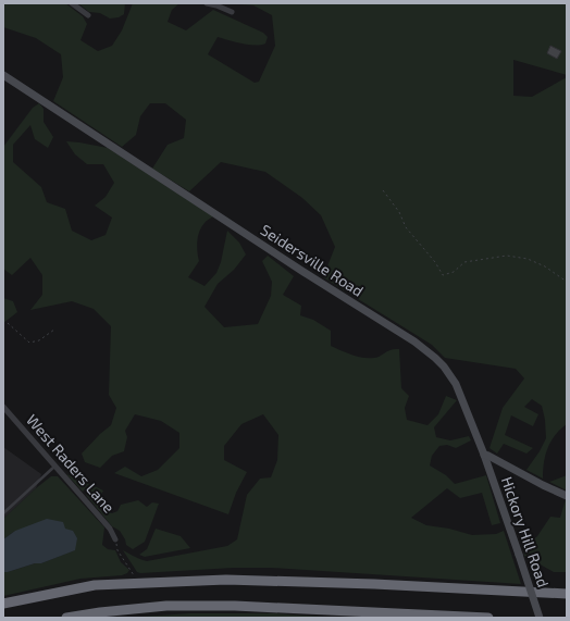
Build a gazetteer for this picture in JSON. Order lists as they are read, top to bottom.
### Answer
{
  "streets": {
    "street": ["Seidersville Road", "West Raders Lane", "Hickory Hill Road"]
  },
  "crossings": [
    ["Seidersville Road", "Hickory Hill Road"]
  ]
}
